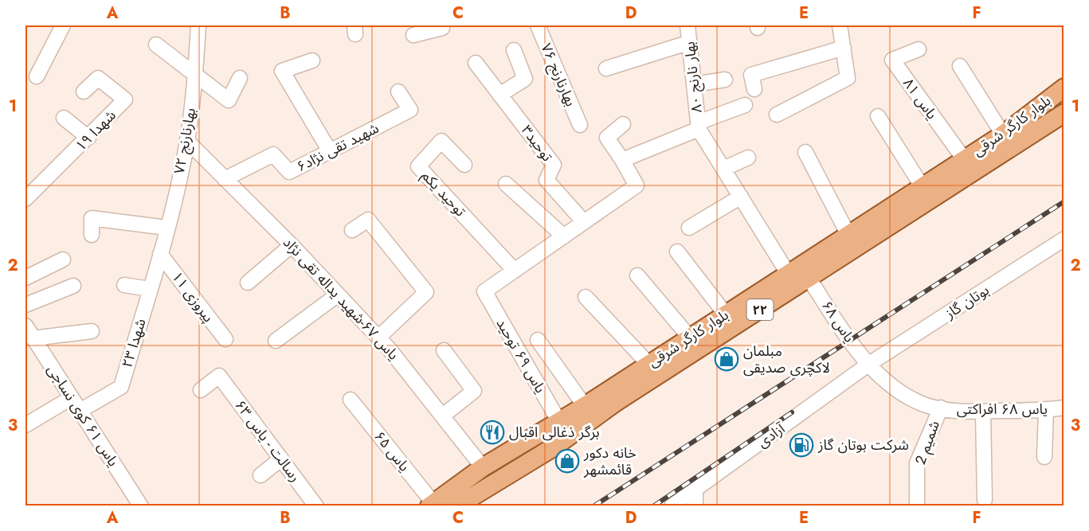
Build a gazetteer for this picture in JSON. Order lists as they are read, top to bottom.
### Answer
{
  "streets": {
    "main road": ["بلوار کارگر شرقی", "۲۲"],
    "street": [
      "بهارنارنج ۷۶",
      "بهار نارنج ۸۰",
      "یاس ۸۱",
      "شهدا ۱۹",
      "بهارنارنج ۷۲",
      "توحید۳",
      "شهید تقی نژاد۶",
      "توحید یکم",
      "پیروزی ۱۱",
      "یاس ۶۷-شهید یداله تقی نژاد",
      "بوتان گاز",
      "یاس ۶۸",
      "شهدا ۲۳",
      "یاس ۶۹ توحید",
      "یاس ۶۸ افراکتی",
      "یاس ۶۱ کوی نساجی",
      "آزادی",
      "رسالت - یاس ۶۳",
      "شمیم 2",
      "یاس ۶۵"
    ]
  },
  "crossings": [
    ["یاس ۸۱", "بلوار کارگر شرقی"],
    ["بلوار کارگر شرقی", "یاس ۶۷-شهید یداله تقی نژاد"],
    ["بلوار کارگر شرقی", "یاس ۶۸"],
    ["بلوار کارگر شرقی", "یاس ۶۹ توحید"],
    ["بلوار کارگر شرقی", "یاس ۶۵"],
    ["بهارنارنج ۷۲", "پیروزی ۱۱"],
    ["بهارنارنج ۷۲", "یاس ۶۷-شهید یداله تقی نژاد"],
    ["بهارنارنج ۷۲", "شهدا ۲۳"],
    ["شهید تقی نژاد۶", "یاس ۶۷-شهید یداله تقی نژاد"],
    ["توحید یکم", "یاس ۶۹ توحید"],
    ["پیروزی ۱۱", "شهدا ۲۳"],
    ["بوتان گاز", "یاس ۶۸"],
    ["بوتان گاز", "یاس ۶۸ افراکتی"],
    ["بوتان گاز", "آزادی"],
    ["یاس ۶۸", "یاس ۶۸ افراکتی"],
    ["یاس ۶۸", "آزادی"],
    ["شهدا ۲۳", "یاس ۶۱ کوی نساجی"],
    ["یاس ۶۸ افراکتی", "آزادی"],
    ["یاس ۶۸ افراکتی", "شمیم 2"]
  ],
  "places": {
    "shop": ["مبلمان لاکچری صدیقی", "خانه دکور قائمشهر"],
    "restaurant": ["برگر ذغالی اقبال"],
    "fuel station": ["شرکت بوتان گاز"]
  },
  "grid": {
    "columns": [
      "A",
      "B",
      "C",
      "D",
      "E",
      "F"
    ],
    "rows": ["1", "2", "3"]
  }
}
